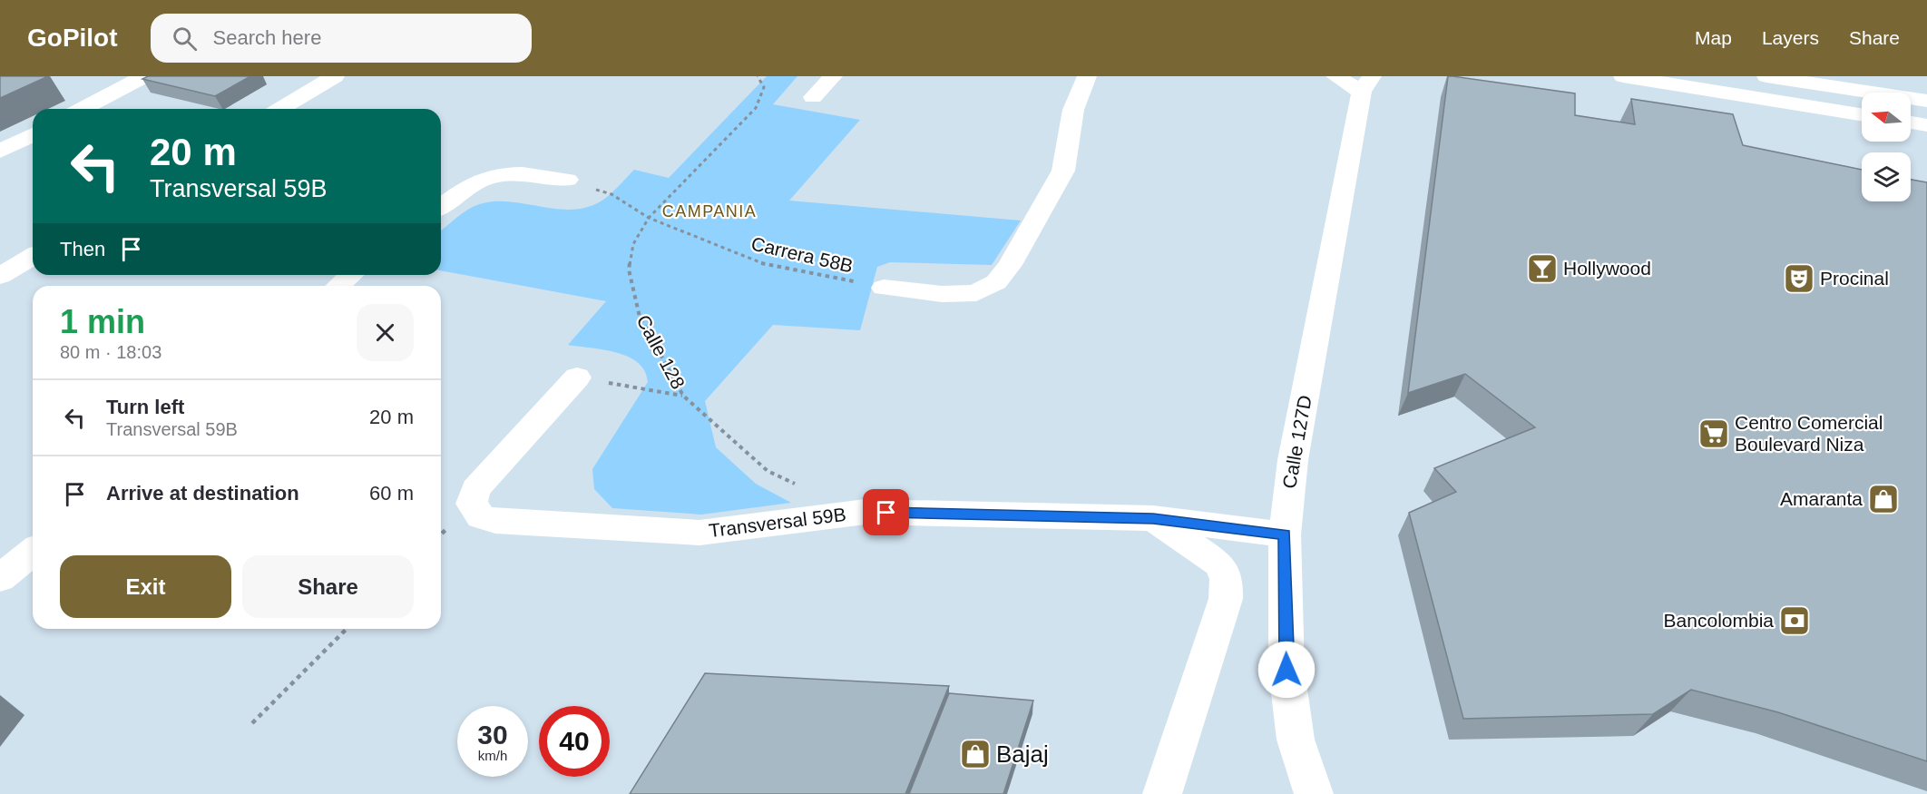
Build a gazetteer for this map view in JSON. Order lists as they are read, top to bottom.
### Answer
{
  "streets": {
    "street": ["Calle 127D", "Transversal 59B"],
    "path": ["Carrera 58B", "Calle 128"]
  },
  "crossings": [
    ["Carrera 58B", "Calle 128"],
    ["Calle 127D", "Transversal 59B"]
  ],
  "districts": ["CAMPANIA"],
  "places": {
    "bar": ["Hollywood"],
    "theatre": ["Procinal"],
    "supermarket": ["Centro Comercial Boulevard Niza"],
    "shop": ["Amaranta", "Bajaj"],
    "bank": ["Bancolombia"]
  },
  "north": "left",
  "page": {
    "header": "GoPilot",
    "search": "Search here",
    "nav": ["Map", "Layers", "Share"],
    "turn": ["20 m", "Transversal 59B"],
    "then": "Then",
    "heading": ["1 min", "80 m · 18:03"],
    "list": [
      {
        "name": "Turn left",
        "note": "Transversal 59B",
        "value": "20 m"
      },
      {
        "name": "Arrive at destination",
        "value": "60 m"
      }
    ],
    "buttons": ["Exit", "Share"],
    "speed": "30 km/h",
    "limit": "40"
  }
}
